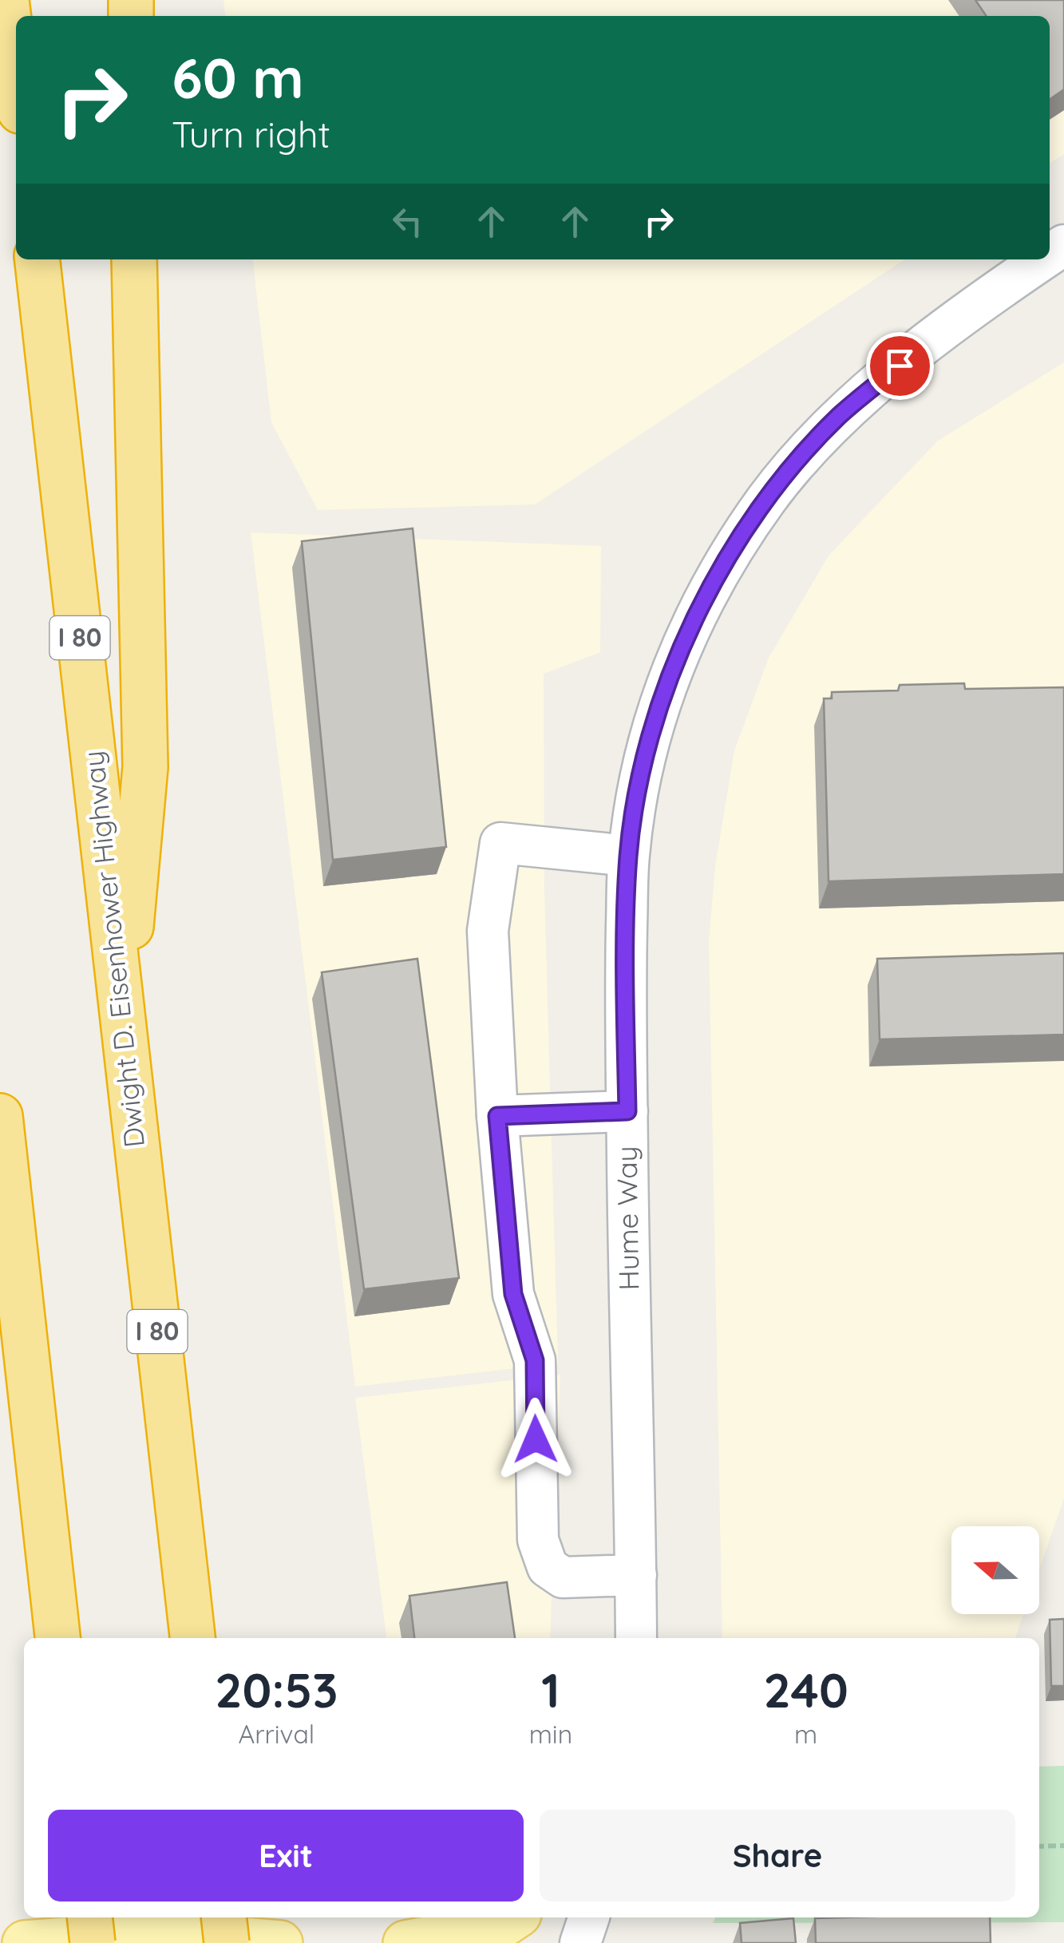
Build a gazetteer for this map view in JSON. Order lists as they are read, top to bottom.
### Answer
{
  "streets": {
    "highway": ["I 80", "Dwight D. Eisenhower Highway"],
    "street": ["Hume Way"]
  },
  "north": "left",
  "page": {
    "turn": ["60 m", "Turn right"],
    "eta": [
      "20:53",
      "Arrival",
      "1",
      "min",
      "240",
      "m"
    ],
    "buttons": ["Exit", "Share"]
  }
}
